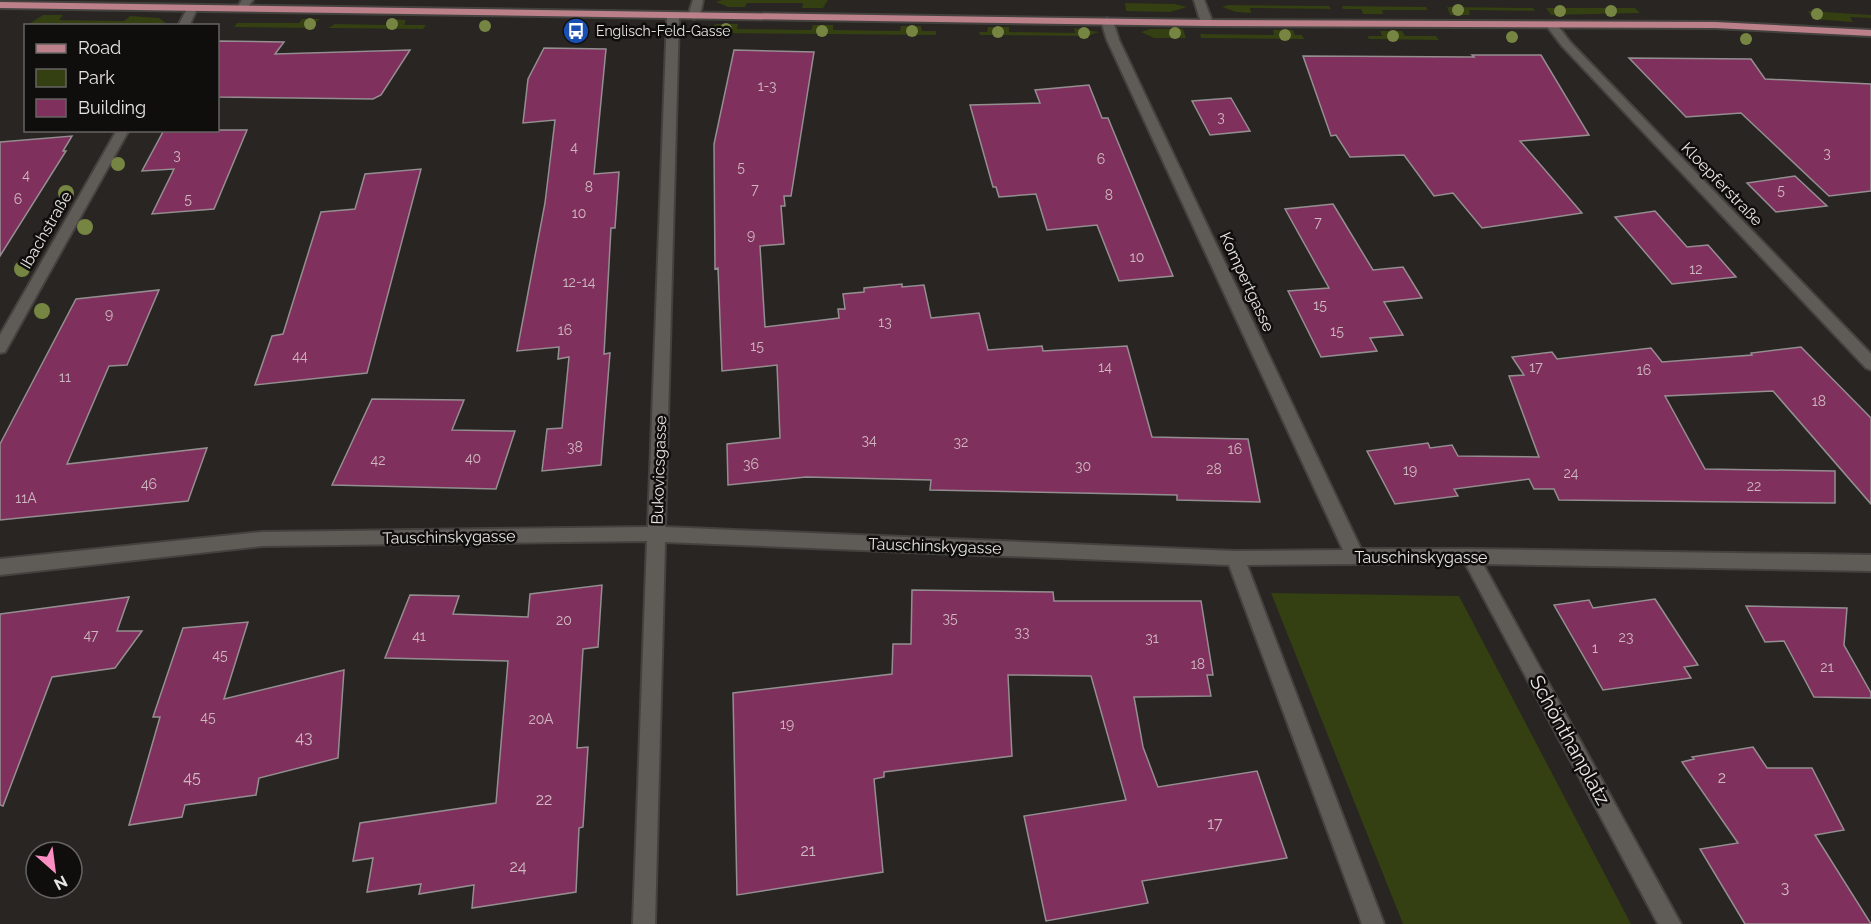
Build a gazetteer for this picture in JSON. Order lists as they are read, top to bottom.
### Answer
{
  "streets": {
    "street": [
      "Kloepferstraße",
      "Ibachstraße",
      "Kompertgasse",
      "Bukovicsgasse",
      "Tauschinskygasse",
      "Schönthanplatz"
    ]
  },
  "crossings": [
    ["Kompertgasse", "Tauschinskygasse"],
    ["Bukovicsgasse", "Tauschinskygasse"],
    ["Tauschinskygasse", "Schönthanplatz"]
  ],
  "places": {
    "bus stop": ["Englisch-Feld-Gasse"]
  },
  "house_numbers": [
    "1-3",
    "3",
    "4",
    "3",
    "3",
    "6",
    "5",
    "4",
    "8",
    "7",
    "5",
    "8",
    "6",
    "5",
    "10",
    "7",
    "9",
    "10",
    "12",
    "12-14",
    "15",
    "9",
    "13",
    "16",
    "15",
    "15",
    "44",
    "14",
    "17",
    "16",
    "11",
    "18",
    "34",
    "32",
    "38",
    "16",
    "40",
    "42",
    "36",
    "30",
    "28",
    "19",
    "24",
    "46",
    "22",
    "11A",
    "35",
    "20",
    "33",
    "47",
    "41",
    "23",
    "31",
    "1",
    "45",
    "18",
    "21",
    "45",
    "20A",
    "19",
    "43",
    "45",
    "2",
    "22",
    "17",
    "21",
    "24",
    "3"
  ],
  "legend": ["Road", "Park", "Building"],
  "north": "bottom right"
}
